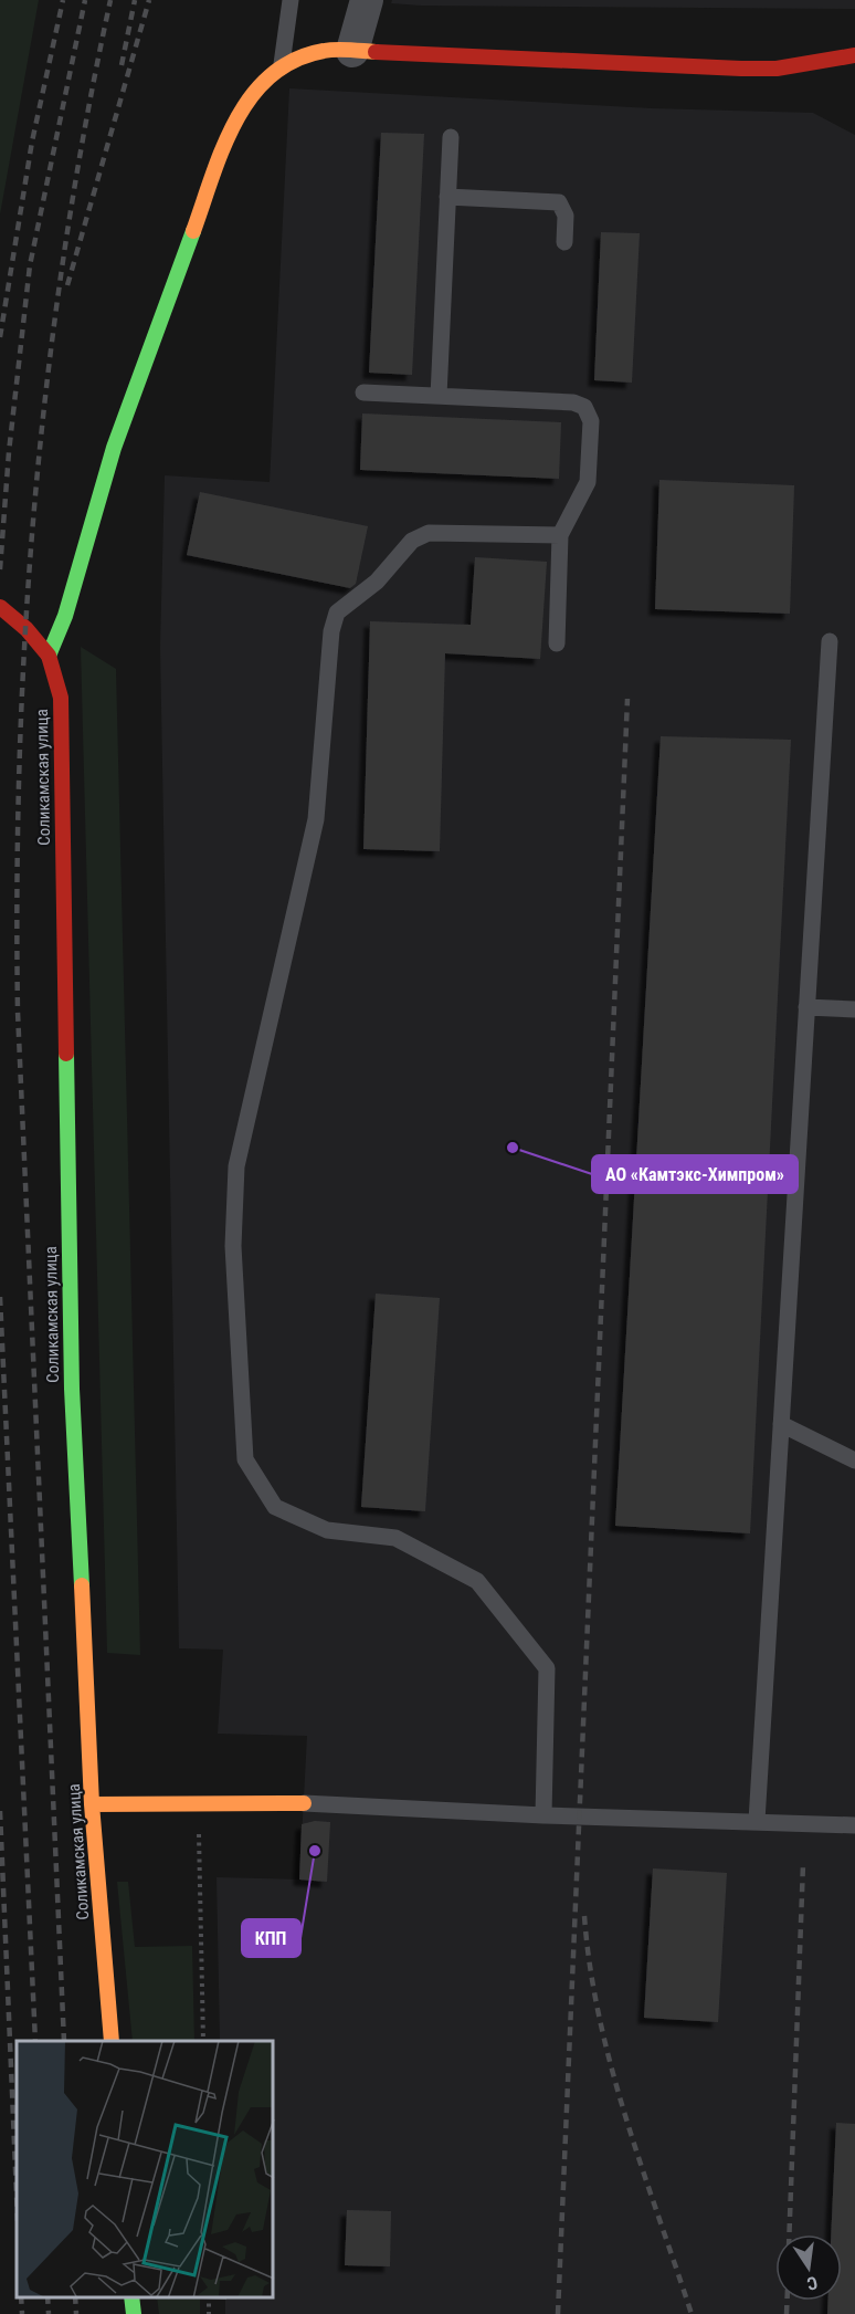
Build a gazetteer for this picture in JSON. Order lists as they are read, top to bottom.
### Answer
{
  "streets": {
    "main road": ["Соликамская улица"]
  },
  "places": ["АО «Камтэкс-Химпром»", "КПП"],
  "north": "bottom"
}
